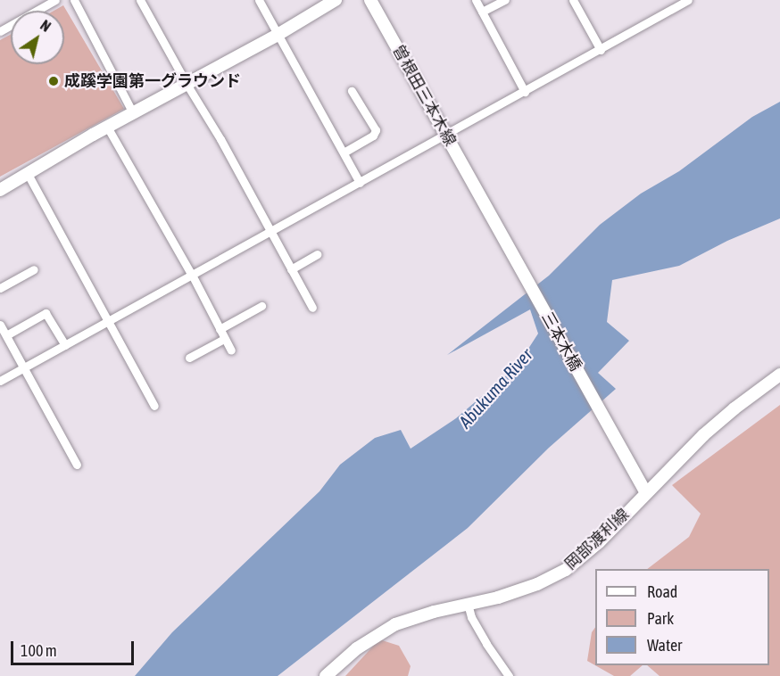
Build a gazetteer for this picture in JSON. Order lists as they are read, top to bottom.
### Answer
{
  "streets": {
    "street": ["曽根田三本木線", "三本木橋", "岡部渡利線"]
  },
  "crossings": [
    ["曽根田三本木線", "三本木橋"],
    ["三本木橋", "岡部渡利線"]
  ],
  "water": ["Abukuma River"],
  "places": ["成蹊学園第一グラウンド"],
  "legend": ["Road", "Park", "Water"],
  "scale_bar": "100 m",
  "north": "top right"
}
